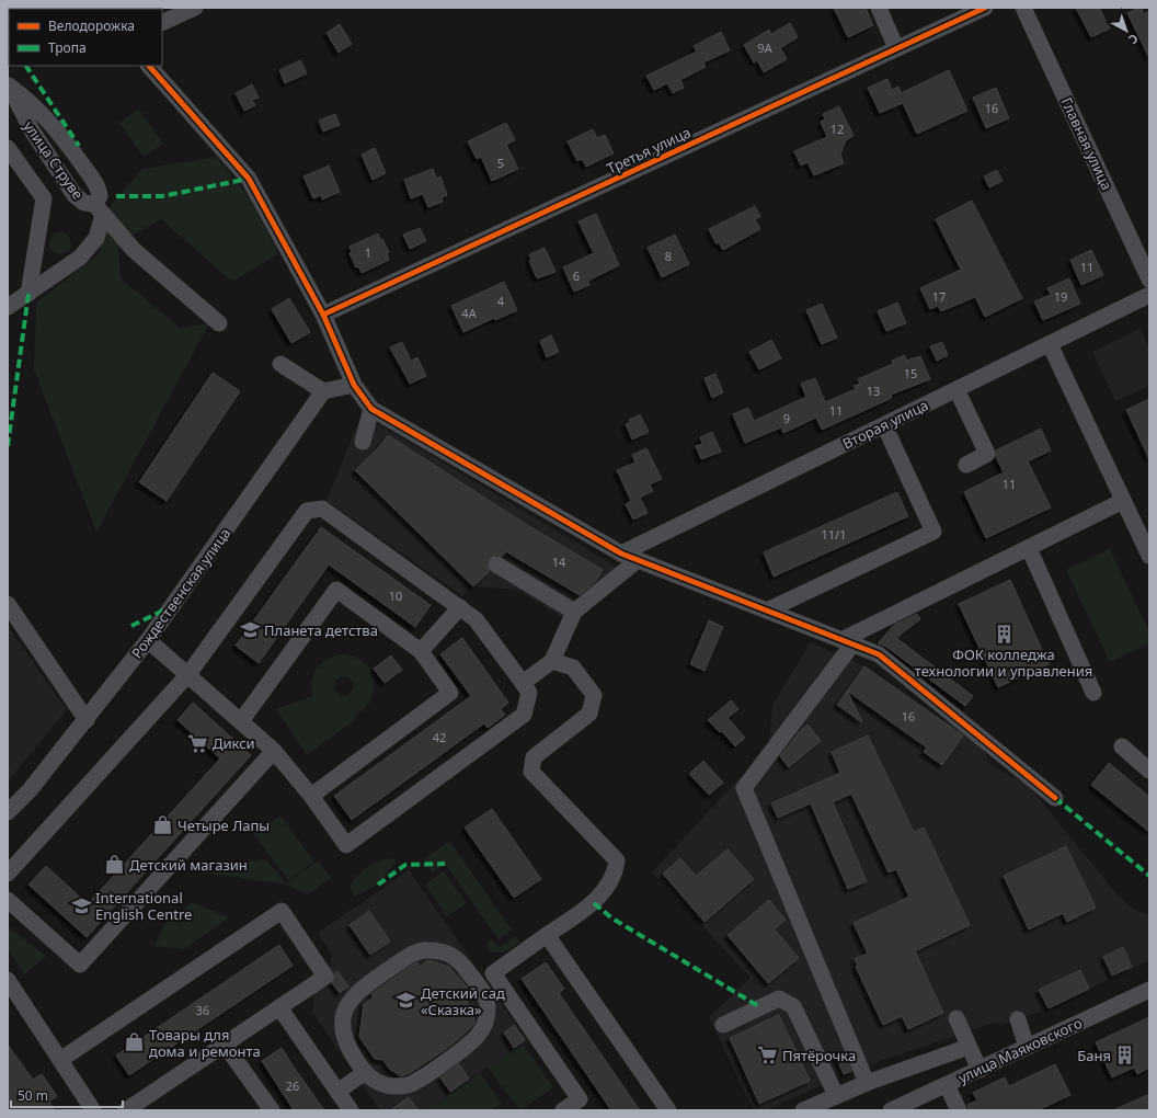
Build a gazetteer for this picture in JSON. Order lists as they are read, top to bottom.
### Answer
{
  "streets": {
    "street": [
      "Главная улица",
      "Третья улица",
      "улица Струве",
      "Вторая улица",
      "Рождественская улица",
      "улица Маяковского"
    ]
  },
  "places": {
    "school or university": ["Планета детства", "International English Centre", "Детский сад «Сказка»"],
    "building": ["ФОК колледжа технологии и управления", "Баня"],
    "supermarket": ["Дикси", "Пятёрочка"],
    "shop": ["Четыре Лапы", "Детский магазин", "Товары для дома и ремонта"]
  },
  "house_numbers": [
    "9А",
    "16",
    "12",
    "5",
    "1",
    "8",
    "11",
    "6",
    "17",
    "19",
    "4",
    "4А",
    "15",
    "13",
    "11",
    "9",
    "11",
    "11/1",
    "14",
    "10",
    "16",
    "42",
    "36",
    "26"
  ],
  "legend": ["Велодорожка", "Тропа"],
  "scale_bar": "50 m",
  "north": "bottom right"
}
